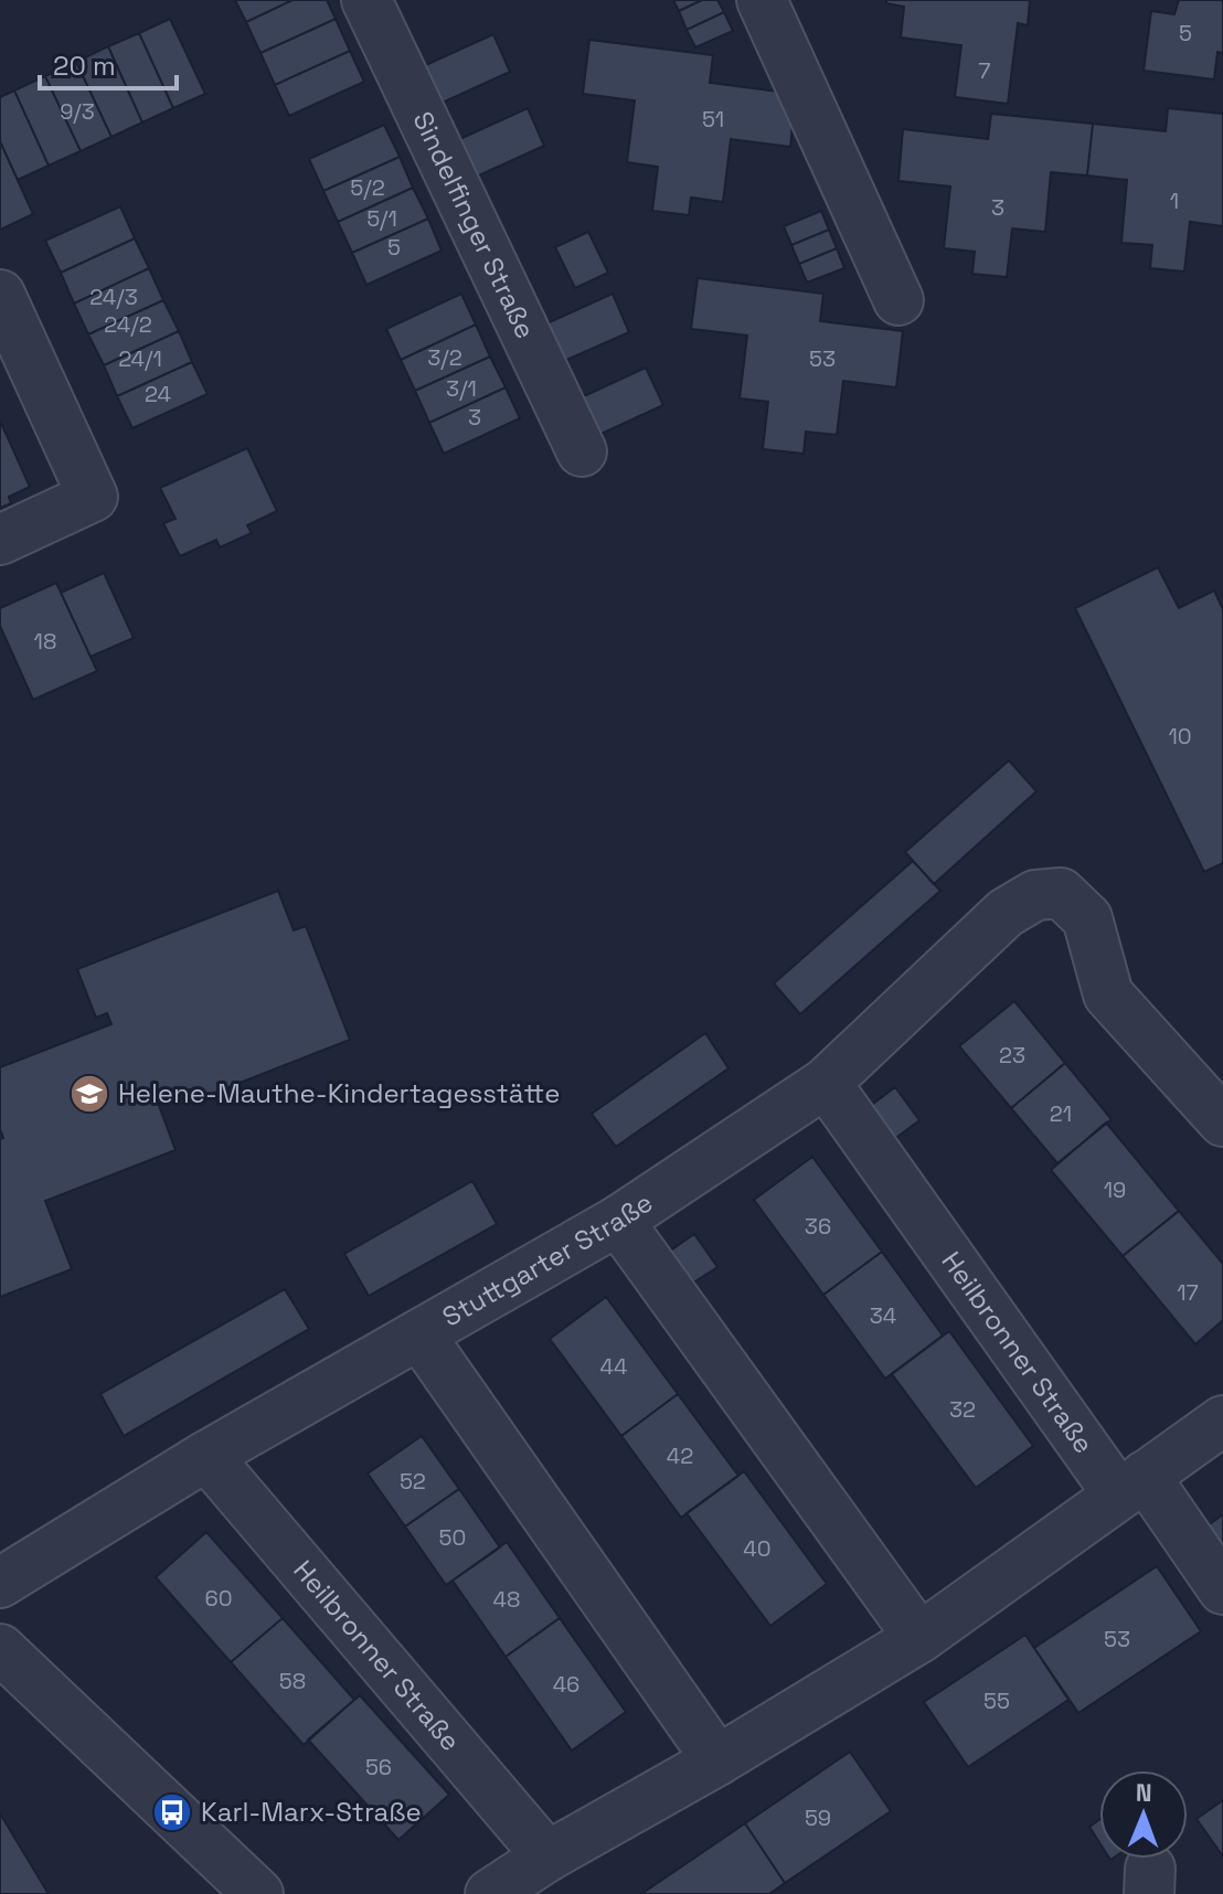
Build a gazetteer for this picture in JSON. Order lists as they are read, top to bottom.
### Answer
{
  "streets": {
    "street": ["Sindelfinger Straße", "Stuttgarter Straße", "Heilbronner Straße"]
  },
  "crossings": [
    ["Stuttgarter Straße", "Heilbronner Straße"]
  ],
  "places": {
    "school or university": ["Helene-Mauthe-Kindertagesstätte"],
    "bus stop": ["Karl-Marx-Straße"]
  },
  "house_numbers": [
    "5",
    "7",
    "9/3",
    "51",
    "5/2",
    "1",
    "3",
    "5/1",
    "5",
    "24/3",
    "24/2",
    "3/2",
    "24/1",
    "53",
    "3/1",
    "24",
    "3",
    "18",
    "10",
    "23",
    "21",
    "19",
    "36",
    "17",
    "34",
    "44",
    "32",
    "42",
    "52",
    "50",
    "40",
    "60",
    "48",
    "53",
    "58",
    "46",
    "55",
    "56",
    "59"
  ],
  "scale_bar": "20 m",
  "north": "top"
}
